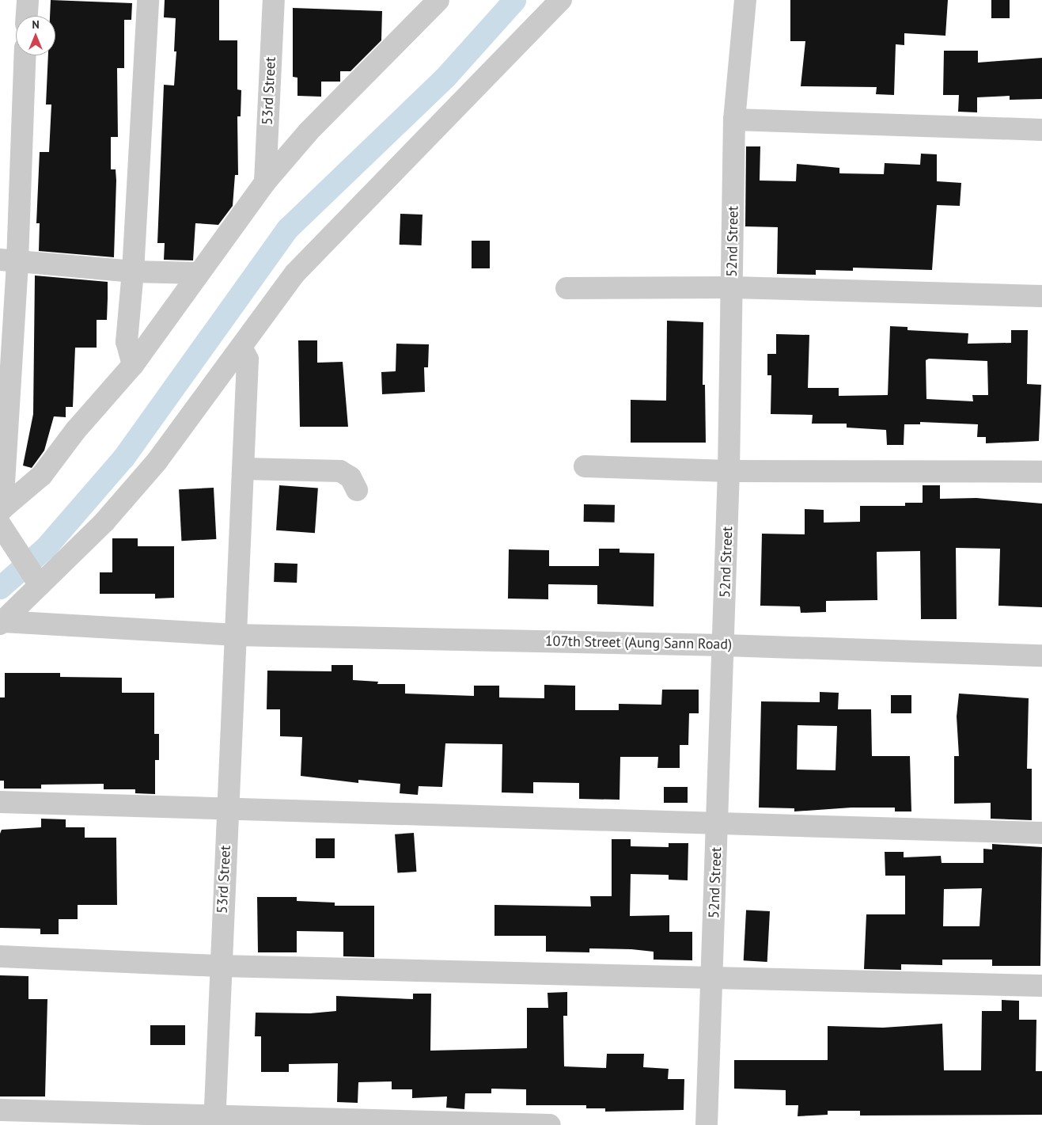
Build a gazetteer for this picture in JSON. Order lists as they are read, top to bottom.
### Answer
{
  "streets": {
    "street": ["53rd Street", "52nd Street", "107th Street (Aung Sann Road)"]
  },
  "crossings": [
    ["53rd Street", "107th Street (Aung Sann Road)"],
    ["52nd Street", "107th Street (Aung Sann Road)"]
  ],
  "north": "top"
}
